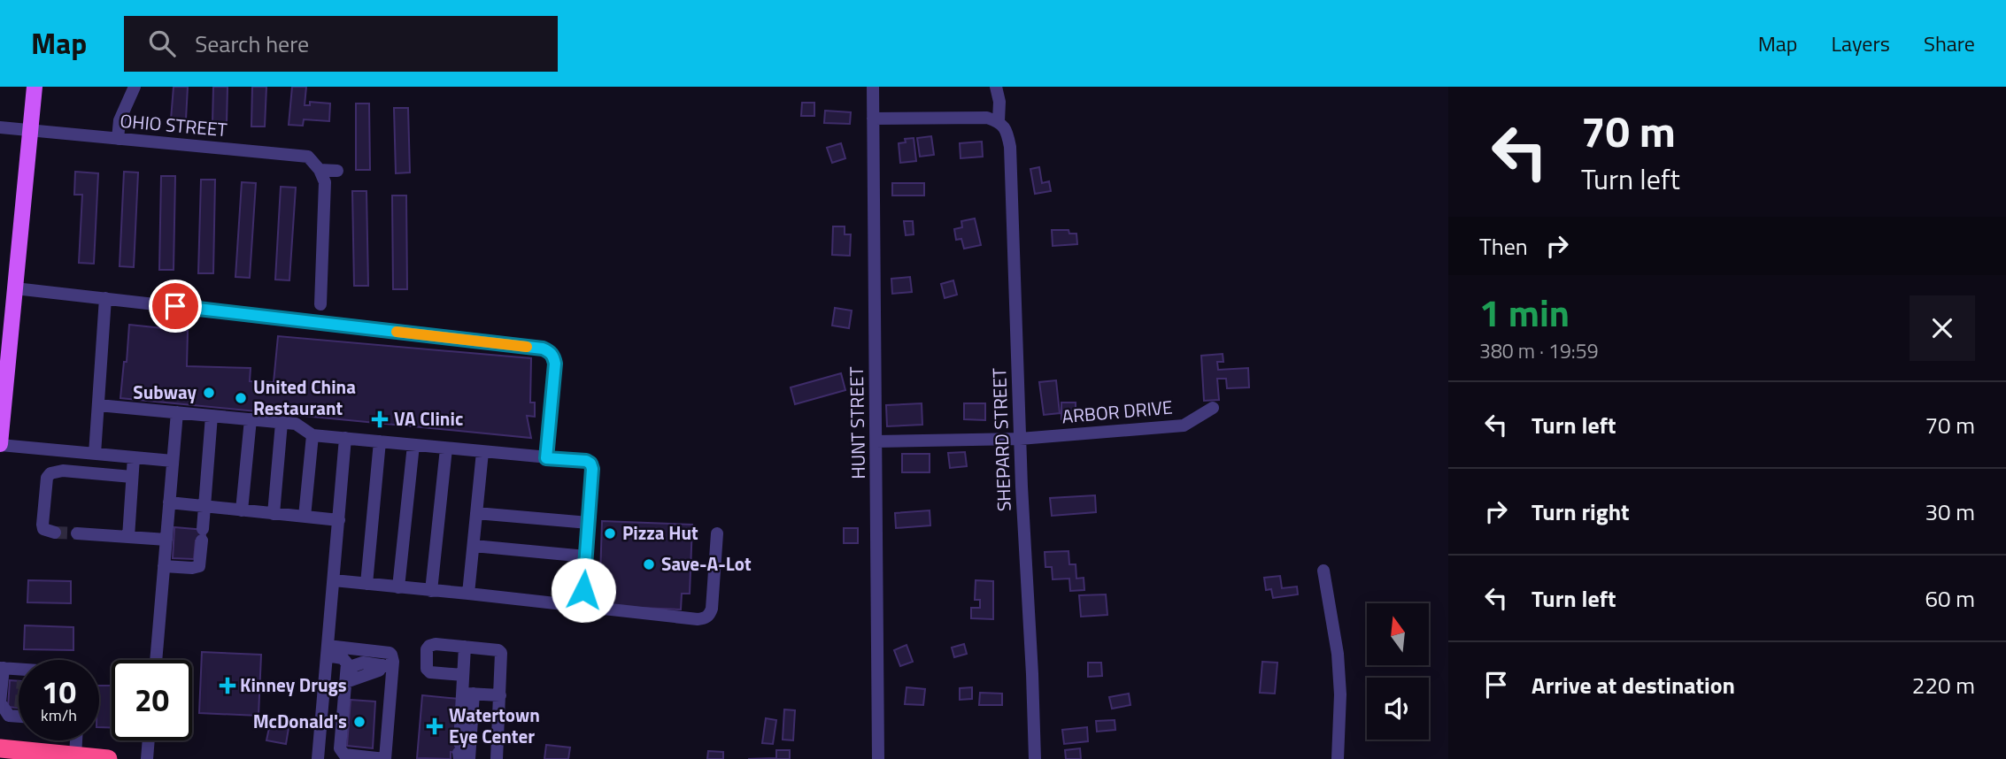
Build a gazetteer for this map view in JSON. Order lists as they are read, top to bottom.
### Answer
{
  "streets": {
    "street": [
      "OHIO STREET",
      "ARBOR DRIVE",
      "HUNT STREET",
      "SHEPARD STREET"
    ]
  },
  "crossings": [
    ["ARBOR DRIVE", "HUNT STREET"],
    ["ARBOR DRIVE", "SHEPARD STREET"]
  ],
  "places": {
    "other": [
      "Subway",
      "United China Restaurant",
      "Pizza Hut",
      "Save-A-Lot",
      "McDonald's"
    ],
    "health": ["VA Clinic", "Kinney Drugs", "Watertown Eye Center"]
  },
  "north": "top",
  "page": {
    "header": "Map",
    "search": "Search here",
    "nav": ["Map", "Layers", "Share"],
    "turn": ["70 m", "Turn left"],
    "then": "Then",
    "heading": ["1 min", "380 m · 19:59"],
    "list": [
      {
        "name": "Turn left",
        "value": "70 m"
      },
      {
        "name": "Turn right",
        "value": "30 m"
      },
      {
        "name": "Turn left",
        "value": "60 m"
      },
      {
        "name": "Arrive at destination",
        "value": "220 m"
      }
    ],
    "speed": "10 km/h",
    "limit": "20"
  }
}
